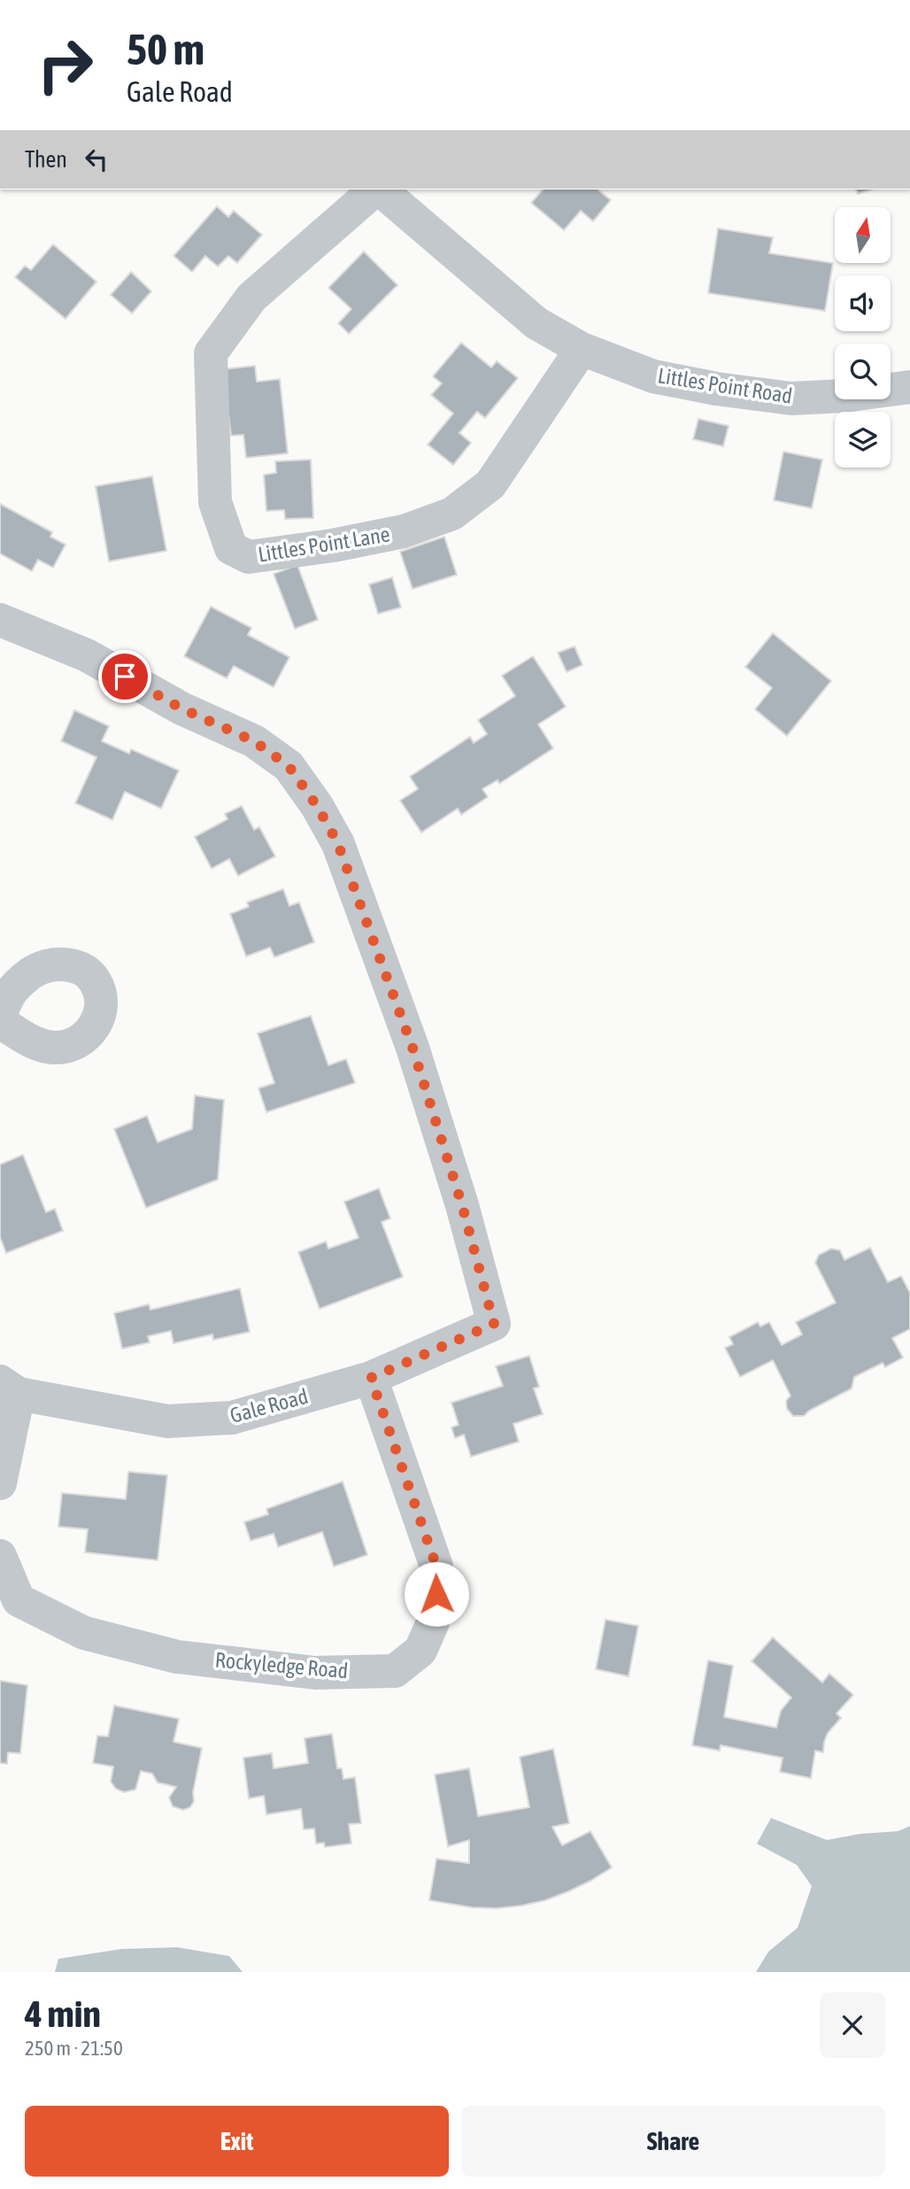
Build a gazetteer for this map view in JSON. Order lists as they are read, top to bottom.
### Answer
{
  "streets": {
    "street": [
      "Littles Point Road",
      "Littles Point Lane",
      "Gale Road",
      "Rockyledge Road"
    ]
  },
  "crossings": [
    ["Littles Point Road", "Littles Point Lane"],
    ["Gale Road", "Rockyledge Road"]
  ],
  "north": "top",
  "page": {
    "turn": ["50 m", "Gale Road"],
    "then": "Then",
    "heading": ["4 min", "250 m · 21:50"],
    "buttons": ["Exit", "Share"]
  }
}
